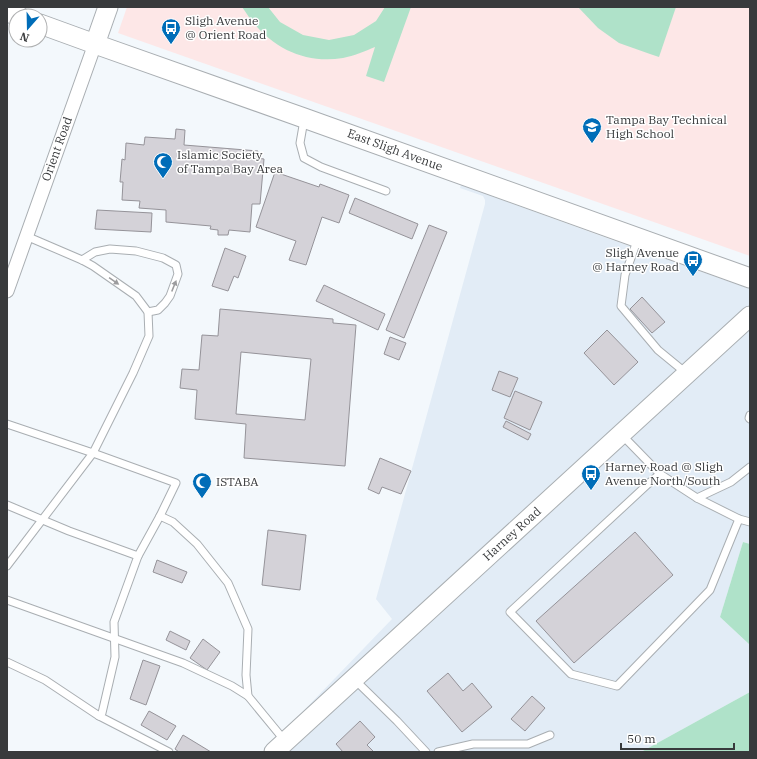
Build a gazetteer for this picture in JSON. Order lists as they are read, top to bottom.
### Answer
{
  "streets": {
    "street": ["Orient Road", "East Sligh Avenue", "Harney Road"]
  },
  "crossings": [
    ["Orient Road", "East Sligh Avenue"]
  ],
  "places": {
    "bus stop": ["Sligh Avenue @ Orient Road", "Sligh Avenue @ Harney Road", "Harney Road @ Sligh Avenue North/South"],
    "school or university": ["Tampa Bay Technical High School"],
    "mosque": ["Islamic Society of Tampa Bay Area", "ISTABA"]
  },
  "scale_bar": "50 m",
  "north": "bottom"
}
